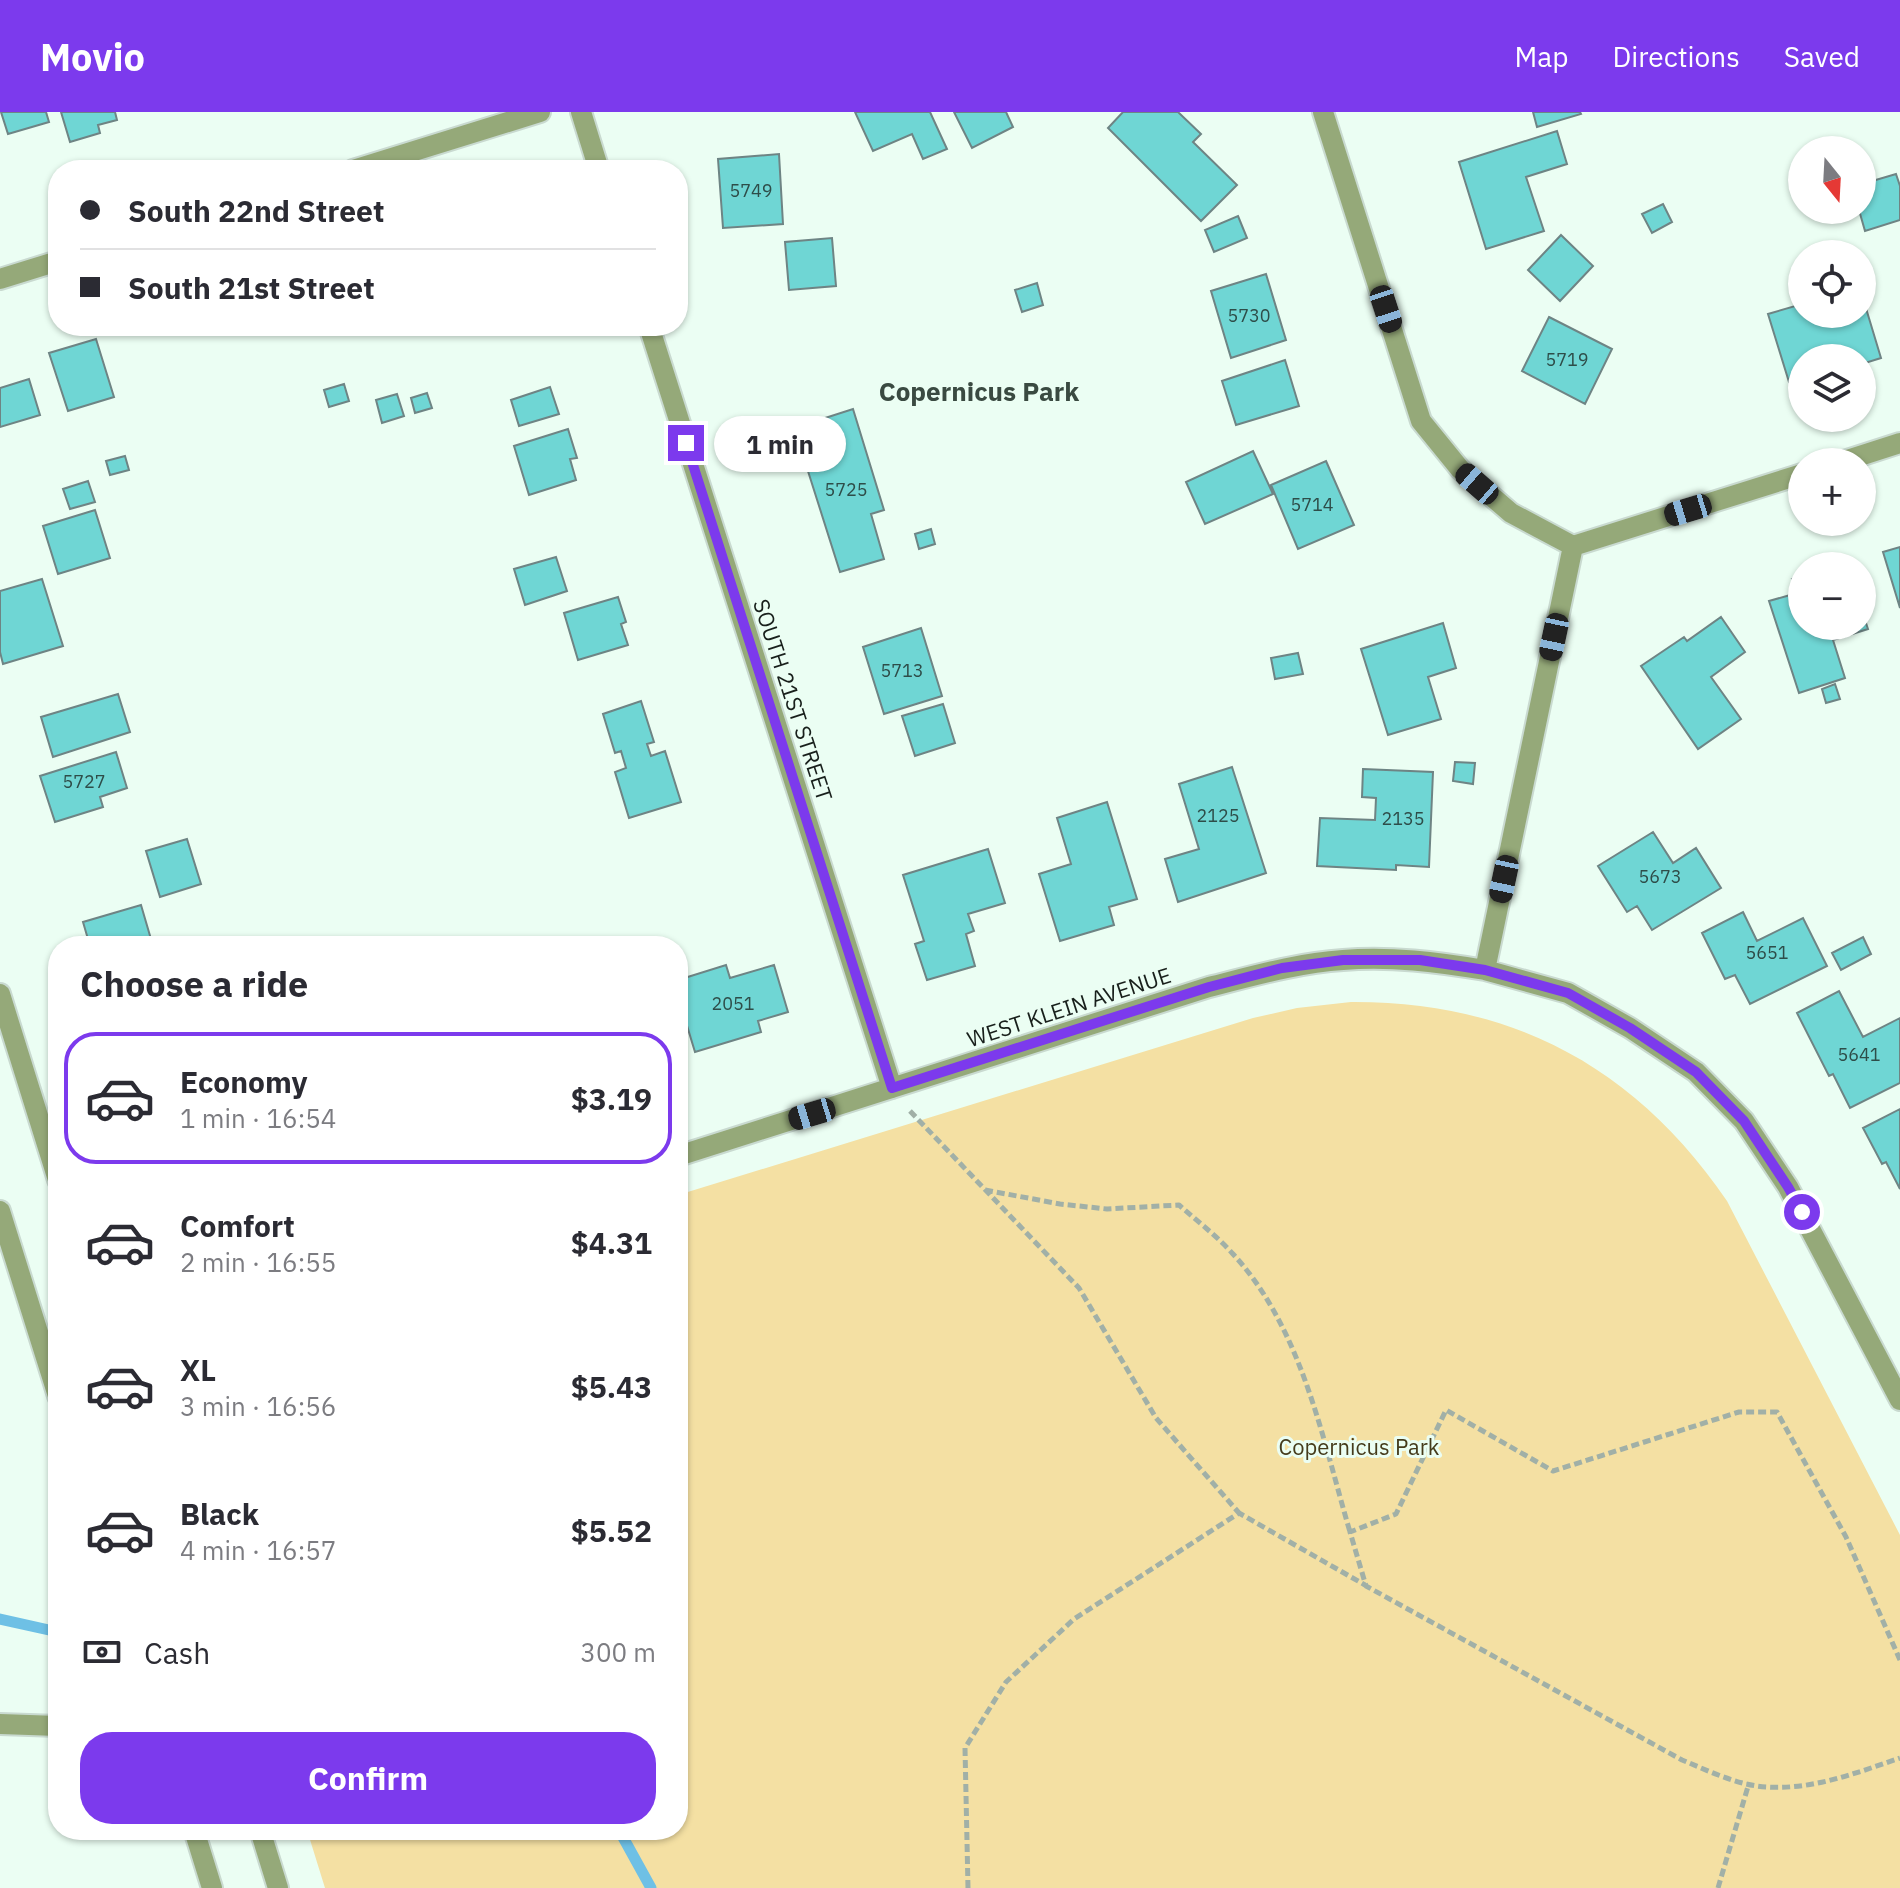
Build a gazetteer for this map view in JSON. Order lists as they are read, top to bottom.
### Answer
{
  "streets": {
    "street": ["SOUTH 21ST STREET", "WEST KLEIN AVENUE"]
  },
  "crossings": [
    ["SOUTH 21ST STREET", "WEST KLEIN AVENUE"]
  ],
  "districts": ["Copernicus Park"],
  "parks": ["Copernicus Park"],
  "house_numbers": [
    "5749",
    "5730",
    "5719",
    "5725",
    "5714",
    "5713",
    "5727",
    "2125",
    "2135",
    "5673",
    "5651",
    "2051",
    "5641"
  ],
  "north": "bottom",
  "page": {
    "header": "Movio",
    "nav": ["Map", "Directions", "Saved"],
    "map_buttons": ["+", "−"],
    "banner": ["South 22nd Street", "South 21st Street"],
    "bubble": "1 min",
    "heading": "Choose a ride",
    "list": [
      {
        "name": "Economy",
        "note": "1 min · 16:54",
        "value": "$3.19"
      },
      {
        "name": "Comfort",
        "note": "2 min · 16:55",
        "value": "$4.31"
      },
      {
        "name": "XL",
        "note": "3 min · 16:56",
        "value": "$5.43"
      },
      {
        "name": "Black",
        "note": "4 min · 16:57",
        "value": "$5.52"
      }
    ],
    "pay": ["Cash", "300 m"],
    "buttons": "Confirm"
  }
}
